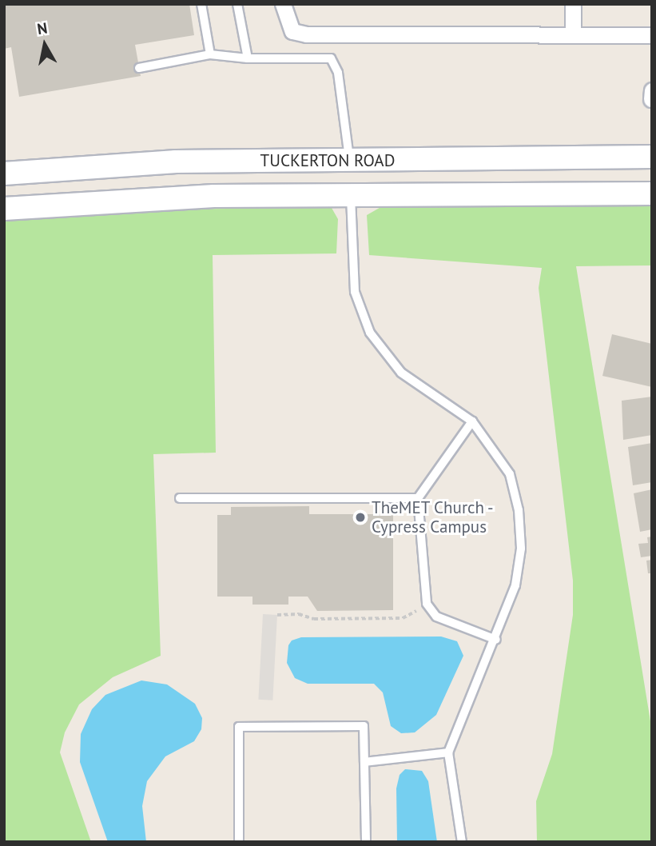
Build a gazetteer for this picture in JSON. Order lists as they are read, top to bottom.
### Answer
{
  "streets": {
    "main road": ["TUCKERTON ROAD"]
  },
  "places": ["TheMET Church - Cypress Campus"],
  "north": "top"
}
